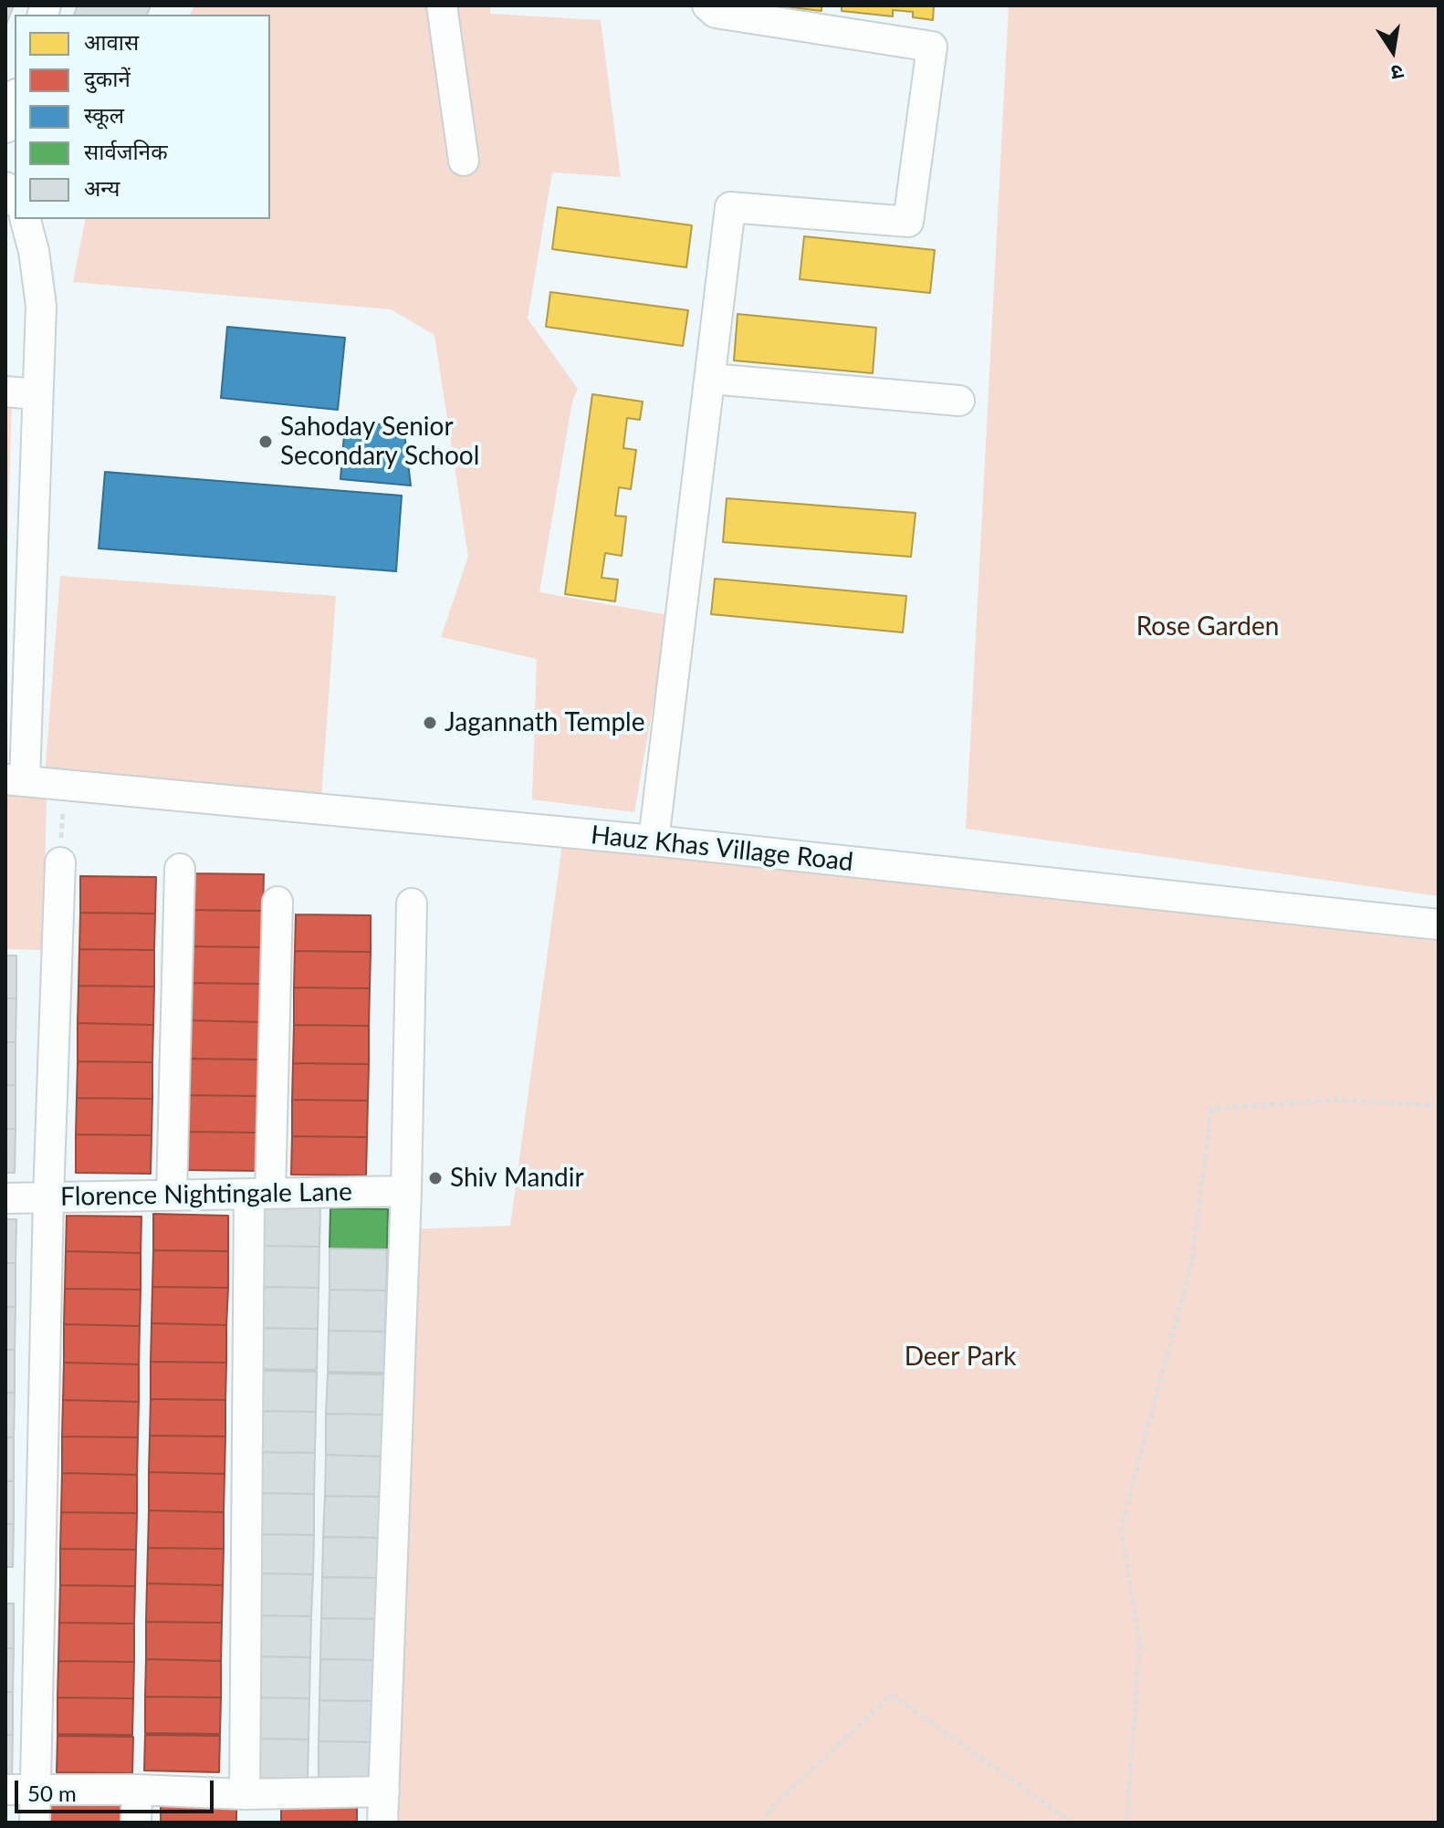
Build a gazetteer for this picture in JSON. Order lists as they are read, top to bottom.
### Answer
{
  "streets": {
    "street": ["Hauz Khas Village Road", "Florence Nightingale Lane"]
  },
  "parks": ["Rose Garden", "Deer Park"],
  "places": ["Sahoday Senior Secondary School", "Jagannath Temple", "Shiv Mandir"],
  "legend": [
    "आवास",
    "दुकानें",
    "स्कूल",
    "सार्वजनिक",
    "अन्य"
  ],
  "scale_bar": "50 m",
  "north": "bottom"
}
